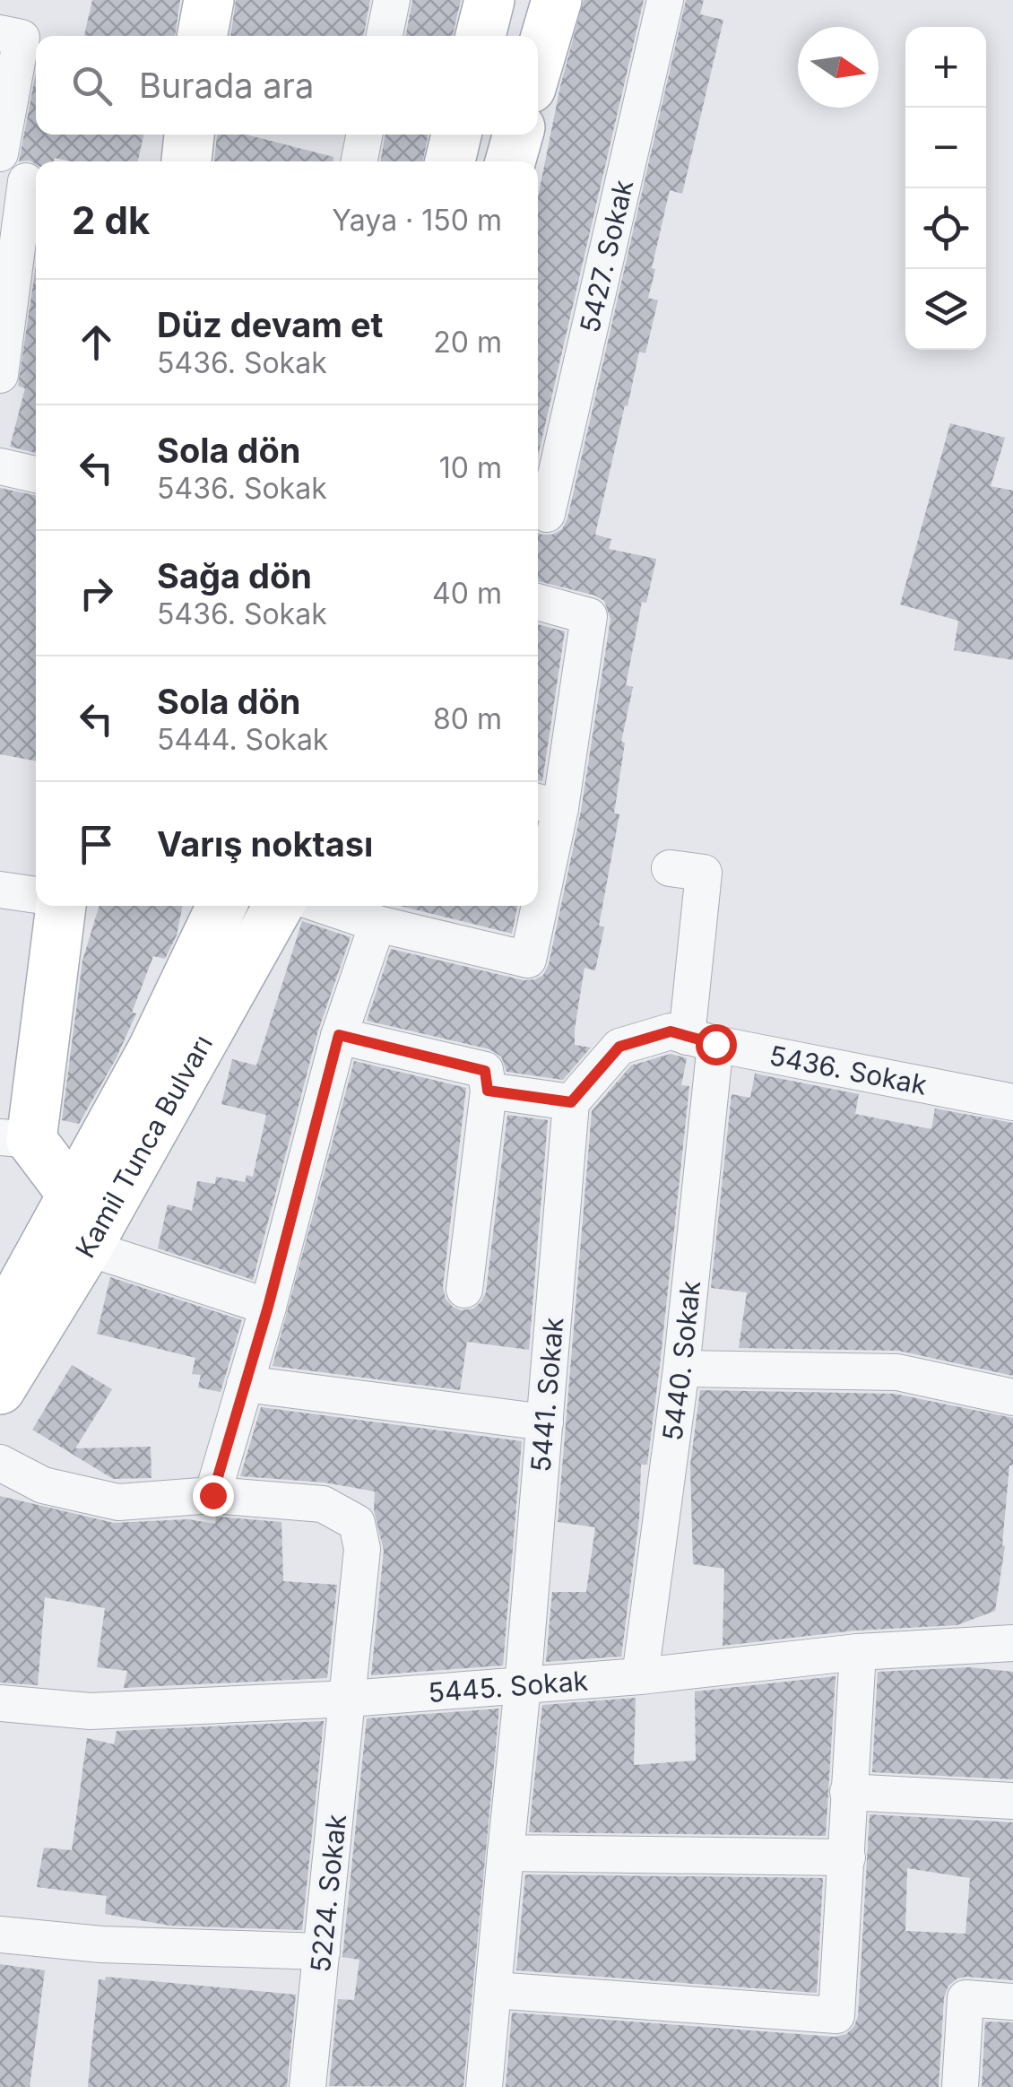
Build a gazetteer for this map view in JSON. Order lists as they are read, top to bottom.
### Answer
{
  "streets": {
    "main road": ["Kamil Tunca Bulvarı"],
    "street": [
      "5427. Sokak",
      "5436. Sokak",
      "5440. Sokak",
      "5441. Sokak",
      "5445. Sokak",
      "5224. Sokak"
    ]
  },
  "crossings": [
    ["5436. Sokak", "5440. Sokak"],
    ["5436. Sokak", "5441. Sokak"],
    ["5440. Sokak", "5445. Sokak"],
    ["5441. Sokak", "5445. Sokak"],
    ["5445. Sokak", "5224. Sokak"]
  ],
  "north": "right",
  "page": {
    "map_buttons": ["+", "−"],
    "search": "Burada ara",
    "heading": ["2 dk", "Yaya · 150 m"],
    "list": [
      ["Düz devam et", "5436. Sokak", "20 m"],
      ["Sola dön", "5436. Sokak", "10 m"],
      ["Sağa dön", "5436. Sokak", "40 m"],
      ["Sola dön", "5444. Sokak", "80 m"],
      "Varış noktası"
    ]
  }
}
